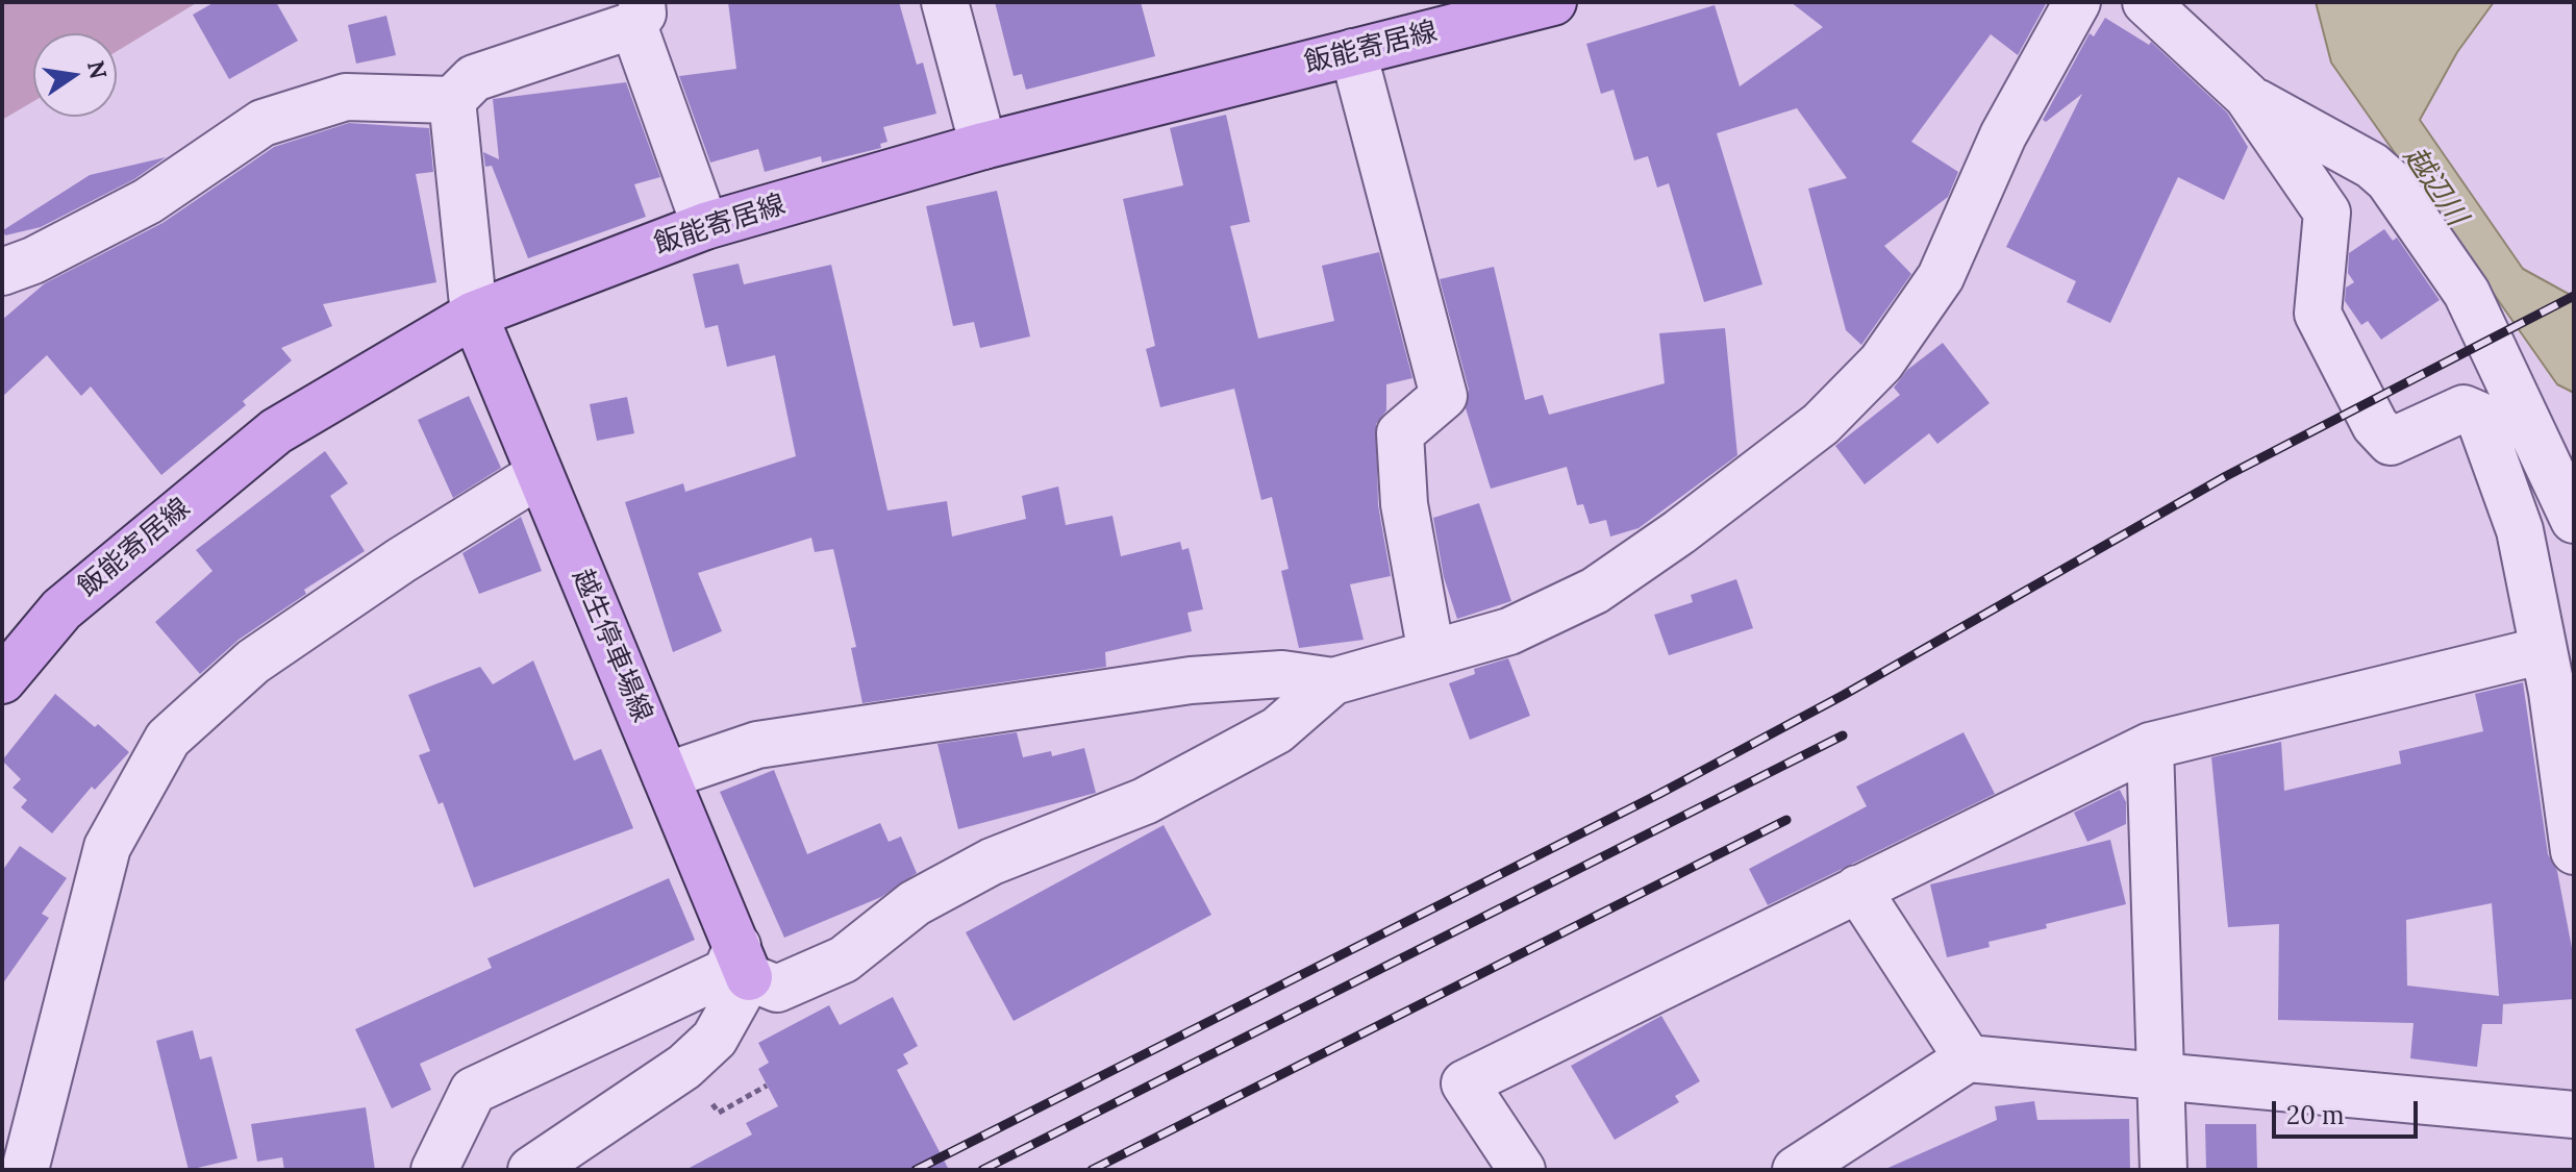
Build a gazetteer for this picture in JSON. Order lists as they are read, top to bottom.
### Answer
{
  "streets": {
    "main road": ["飯能寄居線", "越生停車場線"]
  },
  "crossings": [
    ["飯能寄居線", "越生停車場線"]
  ],
  "water": ["越辺川"],
  "scale_bar": "20 m",
  "north": "right"
}
